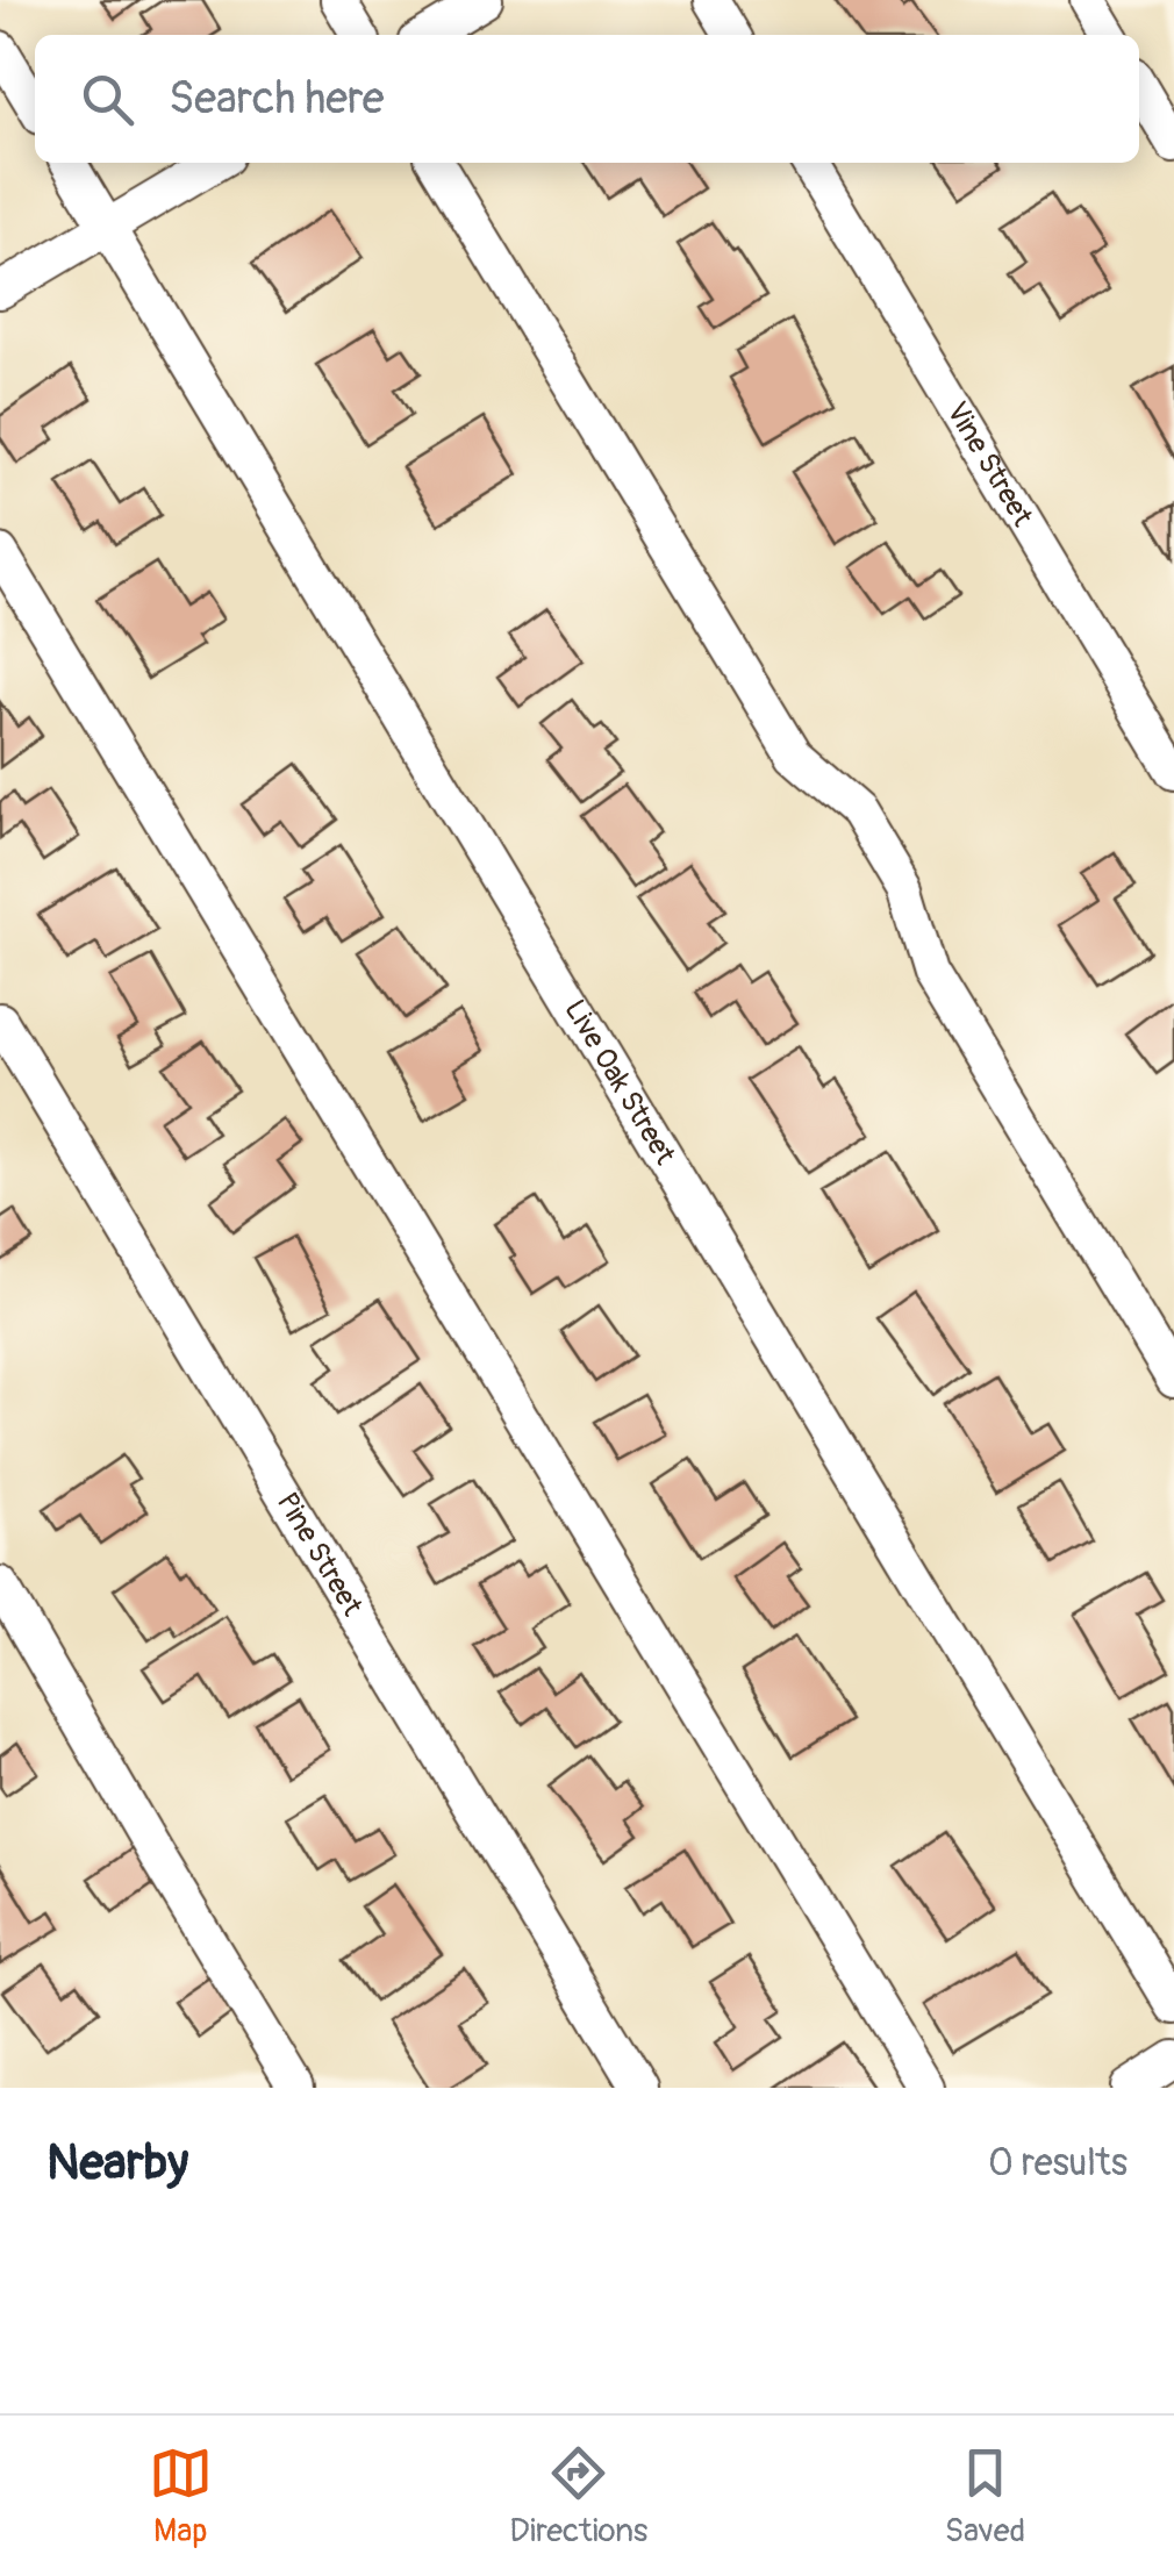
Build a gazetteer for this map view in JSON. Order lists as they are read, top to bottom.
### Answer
{
  "streets": {
    "street": ["Vine Street", "Live Oak Street", "Pine Street"]
  },
  "page": {
    "search": "Search here",
    "heading": ["Nearby", "0 results"],
    "nav": ["Map", "Directions", "Saved"]
  }
}
